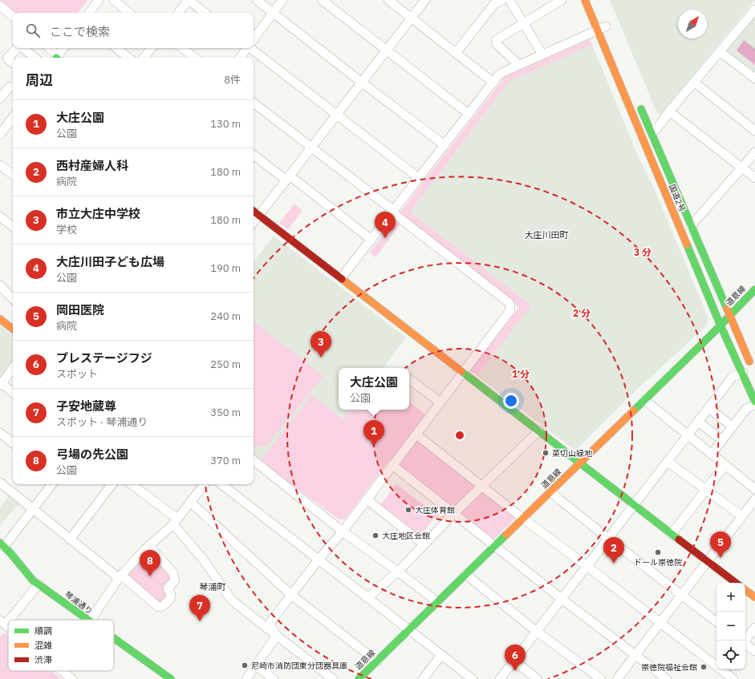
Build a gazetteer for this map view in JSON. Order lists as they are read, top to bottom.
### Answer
{
  "streets": {
    "main road": ["国道2号", "道意線", "琴浦通り"]
  },
  "crossings": [
    ["国道2号", "道意線"]
  ],
  "districts": ["大庄川田町", "琴浦町"],
  "places": [
    "菜切山緑地",
    "大庄体育館",
    "大庄地区会館",
    "ドール崇徳院",
    "尼崎市消防団東分団器具庫",
    "崇徳院福祉会館"
  ],
  "legend": ["順調", "混雑", "渋滞"],
  "north": "top right",
  "page": {
    "search": "ここで検索",
    "heading": ["周辺", "8件"],
    "list": [
      {
        "mark": "1",
        "name": "大庄公園",
        "note": "公園",
        "value": "130 m"
      },
      {
        "mark": "2",
        "name": "西村産婦人科",
        "note": "病院",
        "value": "180 m"
      },
      {
        "mark": "3",
        "name": "市立大庄中学校",
        "note": "学校",
        "value": "180 m"
      },
      {
        "mark": "4",
        "name": "大庄川田子ども広場",
        "note": "公園",
        "value": "190 m"
      },
      {
        "mark": "5",
        "name": "岡田医院",
        "note": "病院",
        "value": "240 m"
      },
      {
        "mark": "6",
        "name": "プレステージフジ",
        "note": "スポット",
        "value": "250 m"
      },
      {
        "mark": "7",
        "name": "子安地蔵尊",
        "note": "スポット · 琴浦通り",
        "value": "350 m"
      },
      {
        "mark": "8",
        "name": "弓場の先公園",
        "note": "公園",
        "value": "370 m"
      }
    ],
    "pins": [
      "4",
      "3",
      "1",
      "5",
      "2",
      "8",
      "7",
      "6"
    ],
    "popup": ["大庄公園", "公園"],
    "map_buttons": ["+", "−"]
  },
  "rings": ["3 分", "2 分", "1 分"]
}
